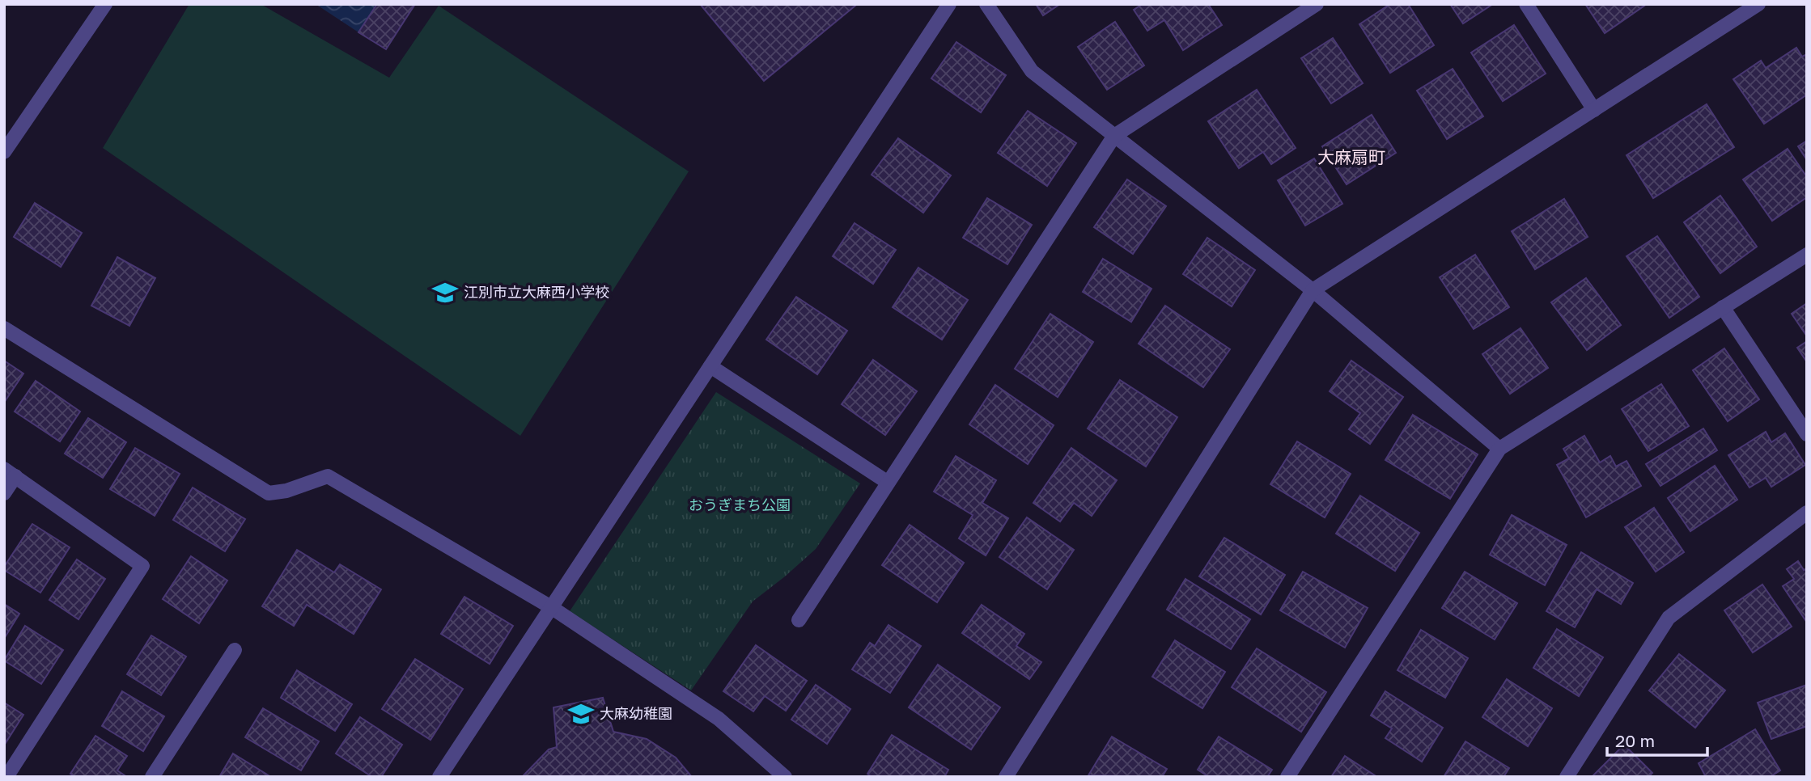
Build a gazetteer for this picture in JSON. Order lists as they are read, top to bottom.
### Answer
{
  "districts": ["大麻扇町"],
  "parks": ["おうぎまち公園"],
  "places": {
    "school or university": ["江別市立大麻西小学校", "大麻幼稚園"]
  },
  "scale_bar": "20 m"
}
